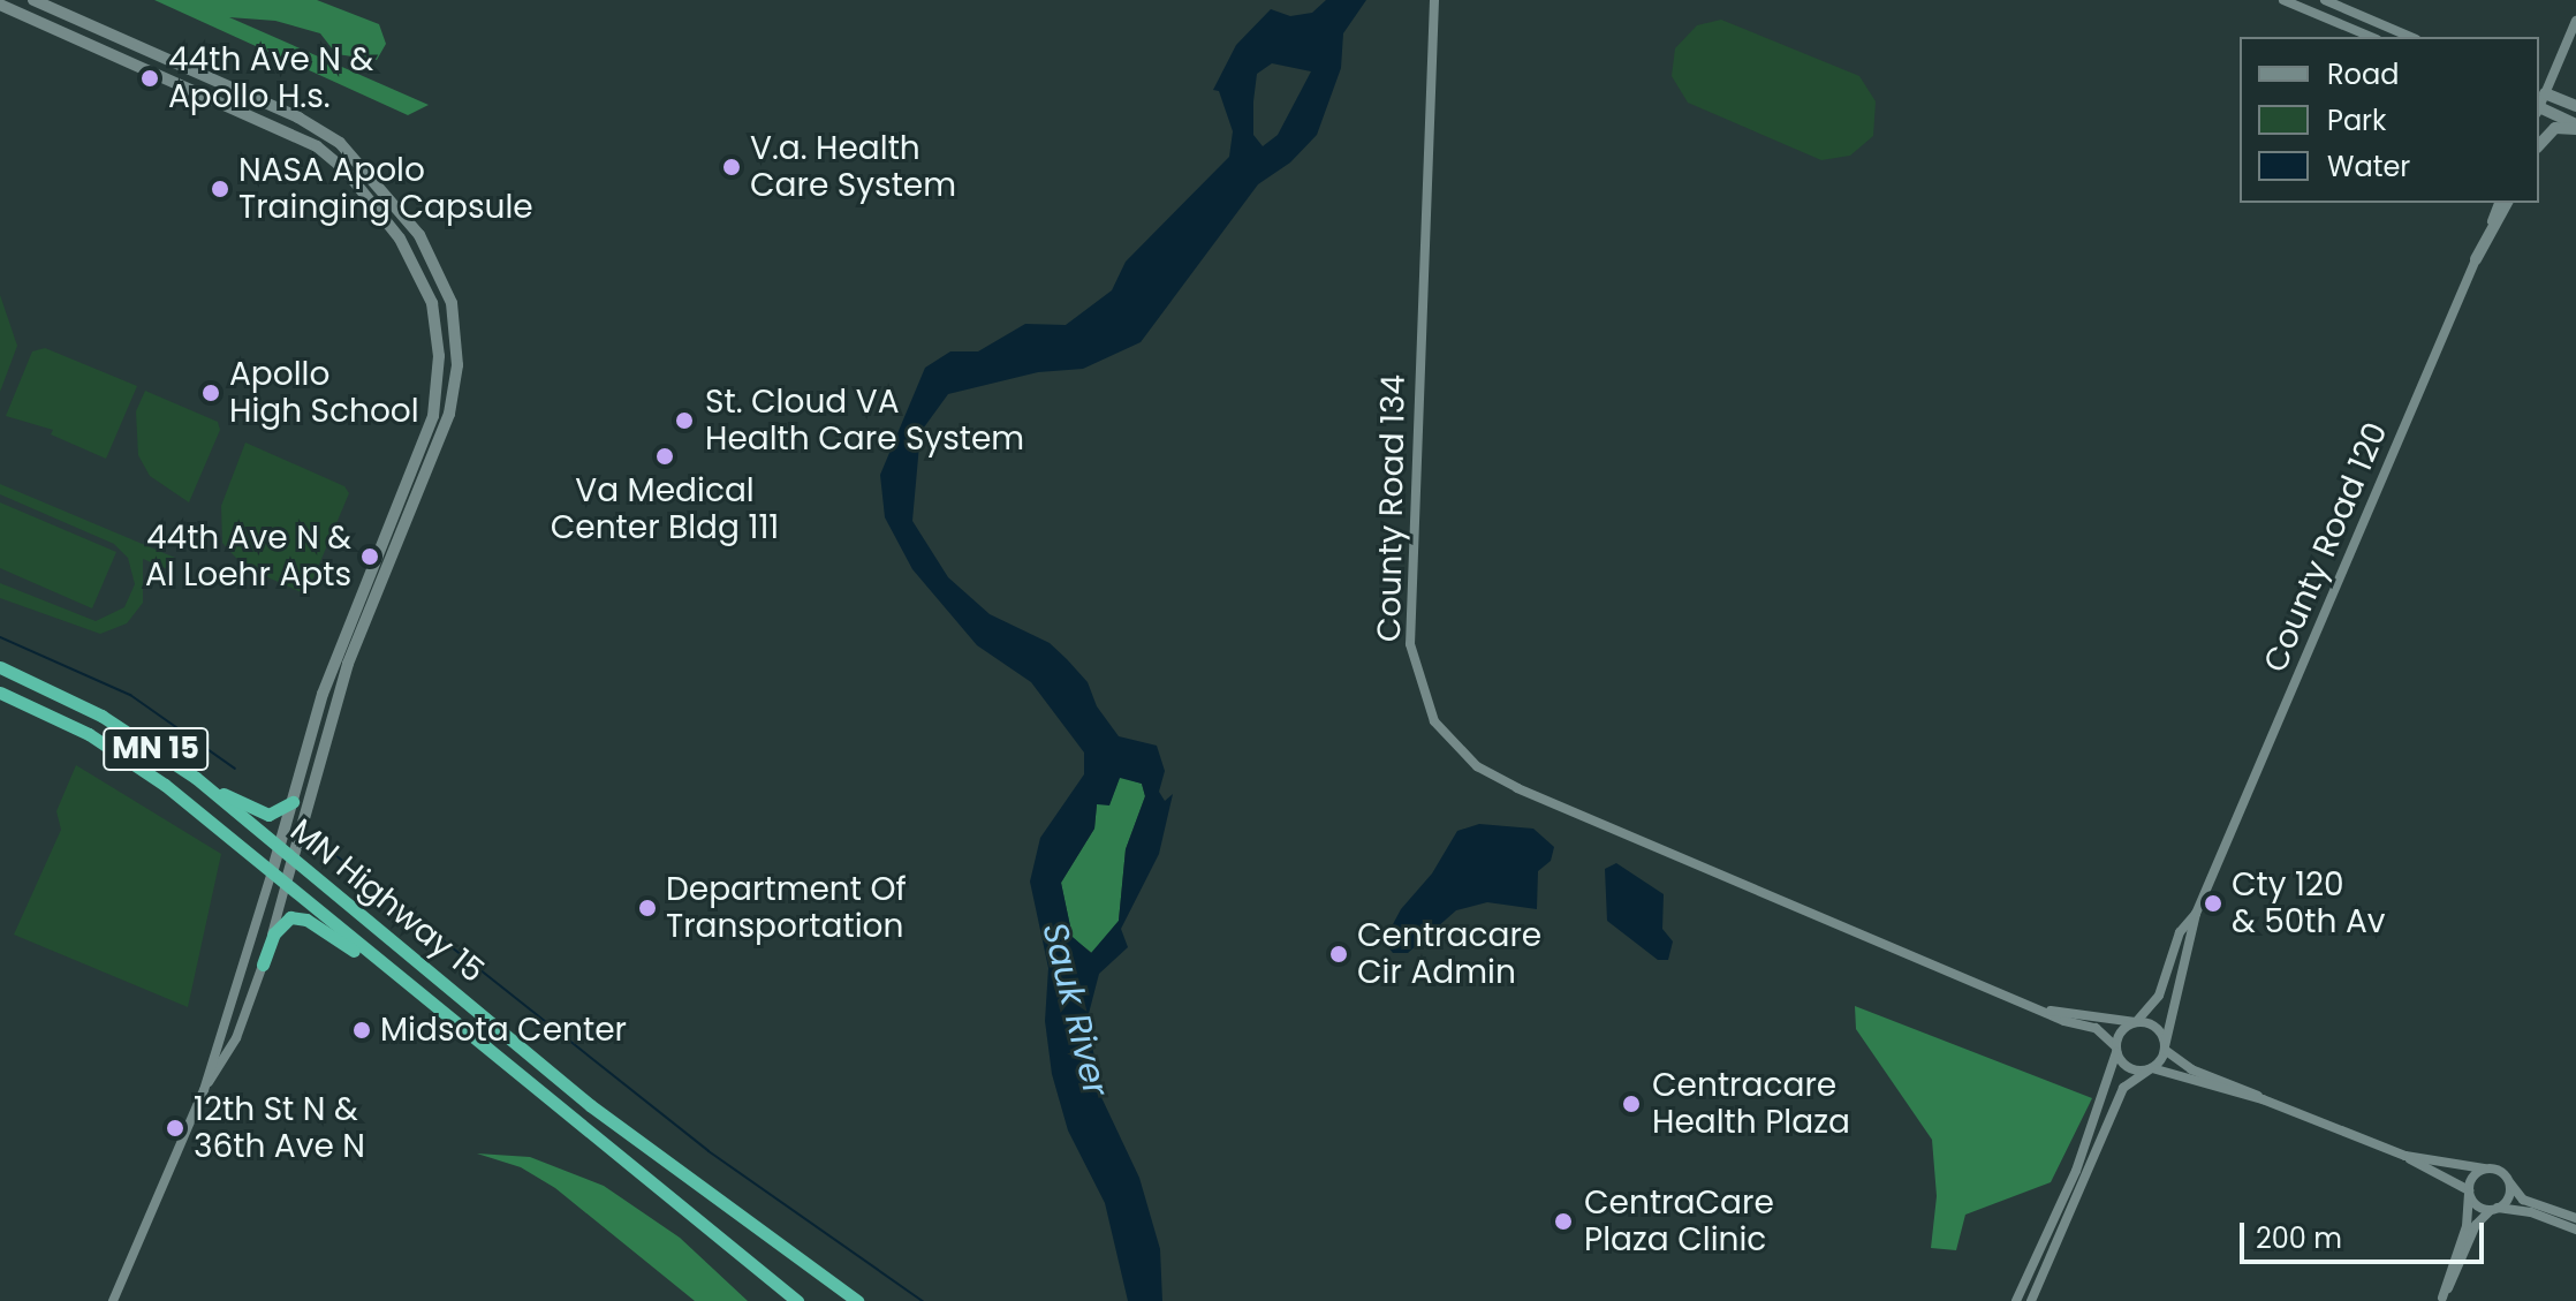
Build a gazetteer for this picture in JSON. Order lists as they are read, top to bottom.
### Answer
{
  "streets": {
    "highway": ["MN 15", "MN Highway 15"],
    "street": ["County Road 134", "County Road 120"]
  },
  "crossings": [
    ["County Road 134", "County Road 120"]
  ],
  "water": ["Sauk River"],
  "places": [
    "44th Ave N & Apollo H.s.",
    "V.a. Health Care System",
    "NASA Apolo Trainging Capsule",
    "Apollo High School",
    "St. Cloud VA Health Care System",
    "Va Medical Center Bldg 111",
    "44th Ave N & Al Loehr Apts",
    "Cty 120 & 50th Av",
    "Department Of Transportation",
    "Centracare Cir Admin",
    "Midsota Center",
    "Centracare Health Plaza",
    "12th St N & 36th Ave N",
    "CentraCare Plaza Clinic"
  ],
  "legend": ["Road", "Park", "Water"],
  "scale_bar": "200 m"
}
